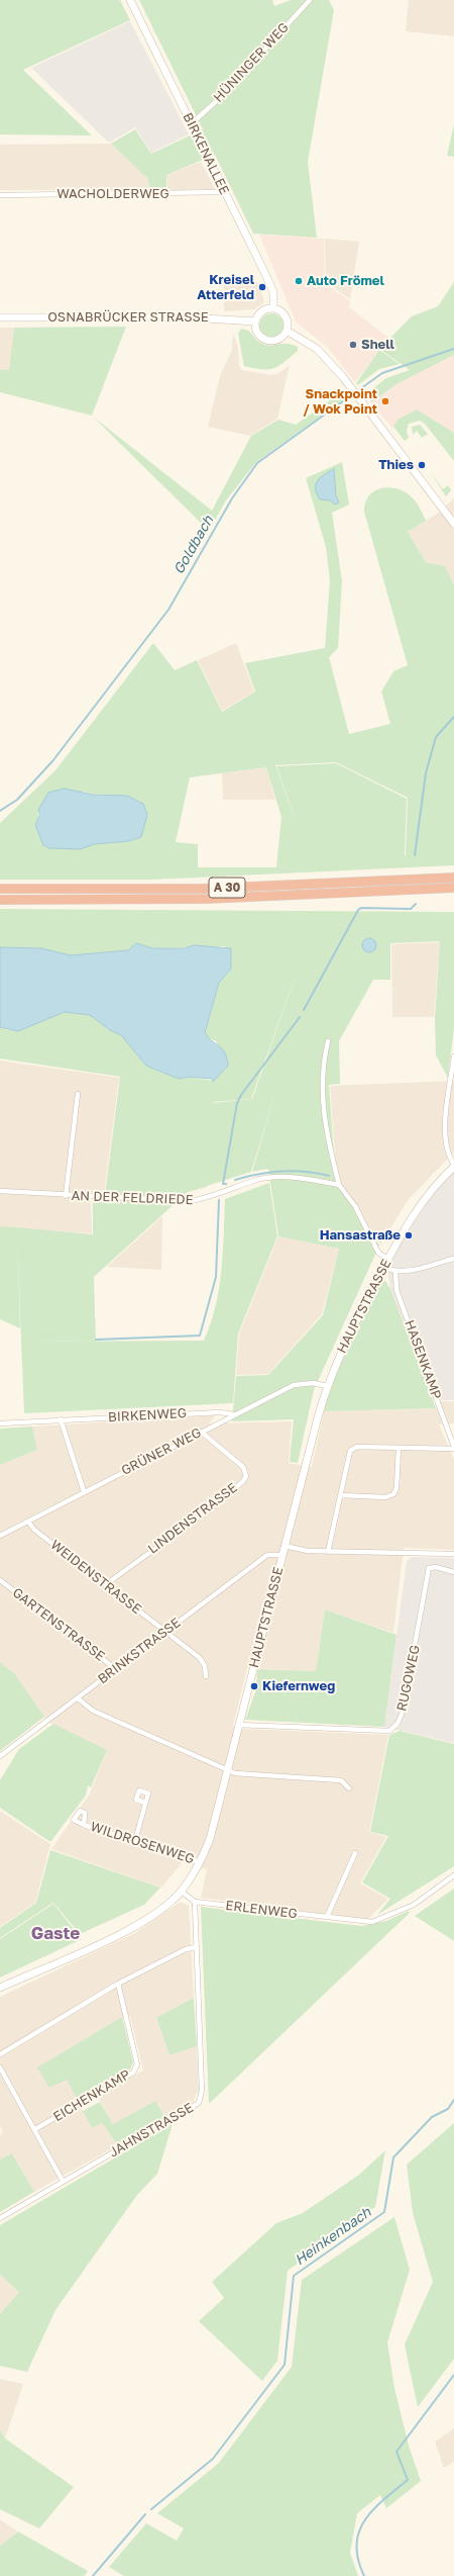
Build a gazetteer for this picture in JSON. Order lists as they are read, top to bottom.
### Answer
{
  "streets": {
    "highway": ["A 30"],
    "street": [
      "HÜNINGER WEG",
      "BIRKENALLEE",
      "WACHOLDERWEG",
      "OSNABRÜCKER STRASSE",
      "AN DER FELDRIEDE",
      "HAUPTSTRASSE",
      "HASENKAMP",
      "BIRKENWEG",
      "GRÜNER WEG",
      "LINDENSTRASSE",
      "WEIDENSTRASSE",
      "GARTENSTRASSE",
      "BRINKSTRASSE",
      "RUGOWEG",
      "WILDROSENWEG",
      "ERLENWEG",
      "EICHENKAMP",
      "JAHNSTRASSE"
    ]
  },
  "crossings": [
    ["HÜNINGER WEG", "BIRKENALLEE"],
    ["BIRKENALLEE", "WACHOLDERWEG"],
    ["BIRKENALLEE", "OSNABRÜCKER STRASSE"],
    ["HAUPTSTRASSE", "GRÜNER WEG"],
    ["HAUPTSTRASSE", "BRINKSTRASSE"],
    ["HAUPTSTRASSE", "RUGOWEG"],
    ["HAUPTSTRASSE", "WILDROSENWEG"],
    ["BIRKENWEG", "GRÜNER WEG"],
    ["GRÜNER WEG", "LINDENSTRASSE"],
    ["GRÜNER WEG", "WEIDENSTRASSE"],
    ["LINDENSTRASSE", "WEIDENSTRASSE"],
    ["WEIDENSTRASSE", "BRINKSTRASSE"],
    ["GARTENSTRASSE", "BRINKSTRASSE"],
    ["ERLENWEG", "JAHNSTRASSE"]
  ],
  "districts": ["Gaste"],
  "water": ["Goldbach", "Heinkenbach"],
  "places": [
    "Auto Frömel",
    "Kreisel Atterfeld",
    "Shell",
    "Snackpoint / Wok Point",
    "Thies",
    "Hansastraße",
    "Kiefernweg"
  ]
}
